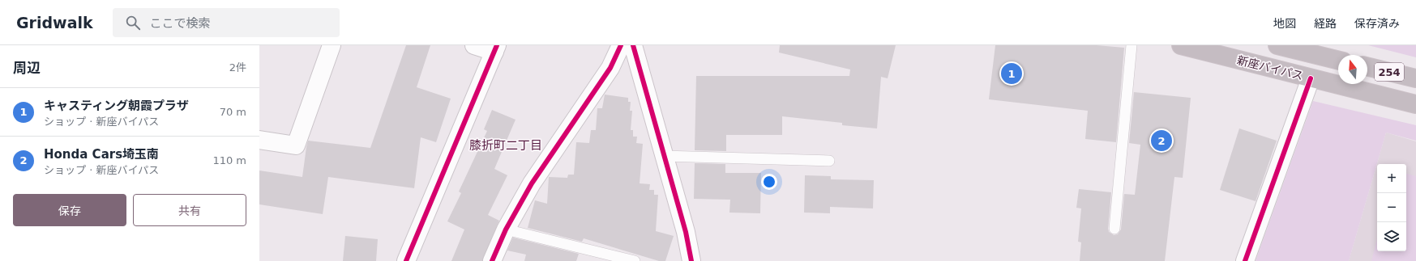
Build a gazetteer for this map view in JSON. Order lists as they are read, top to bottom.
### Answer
{
  "streets": {
    "highway": ["新座バイパス", "254"]
  },
  "districts": ["膝折町二丁目"],
  "north": "top",
  "page": {
    "header": "Gridwalk",
    "search": "ここで検索",
    "nav": ["地図", "経路", "保存済み"],
    "heading": ["周辺", "2件"],
    "pins": ["1", "2"],
    "list": [
      {
        "mark": "1",
        "name": "キャスティング朝霞プラザ",
        "note": "ショップ · 新座バイパス",
        "value": "70 m"
      },
      {
        "mark": "2",
        "name": "Honda Cars埼玉南",
        "note": "ショップ · 新座バイパス",
        "value": "110 m"
      }
    ],
    "map_buttons": ["+", "−"],
    "buttons": ["保存", "共有"]
  }
}
